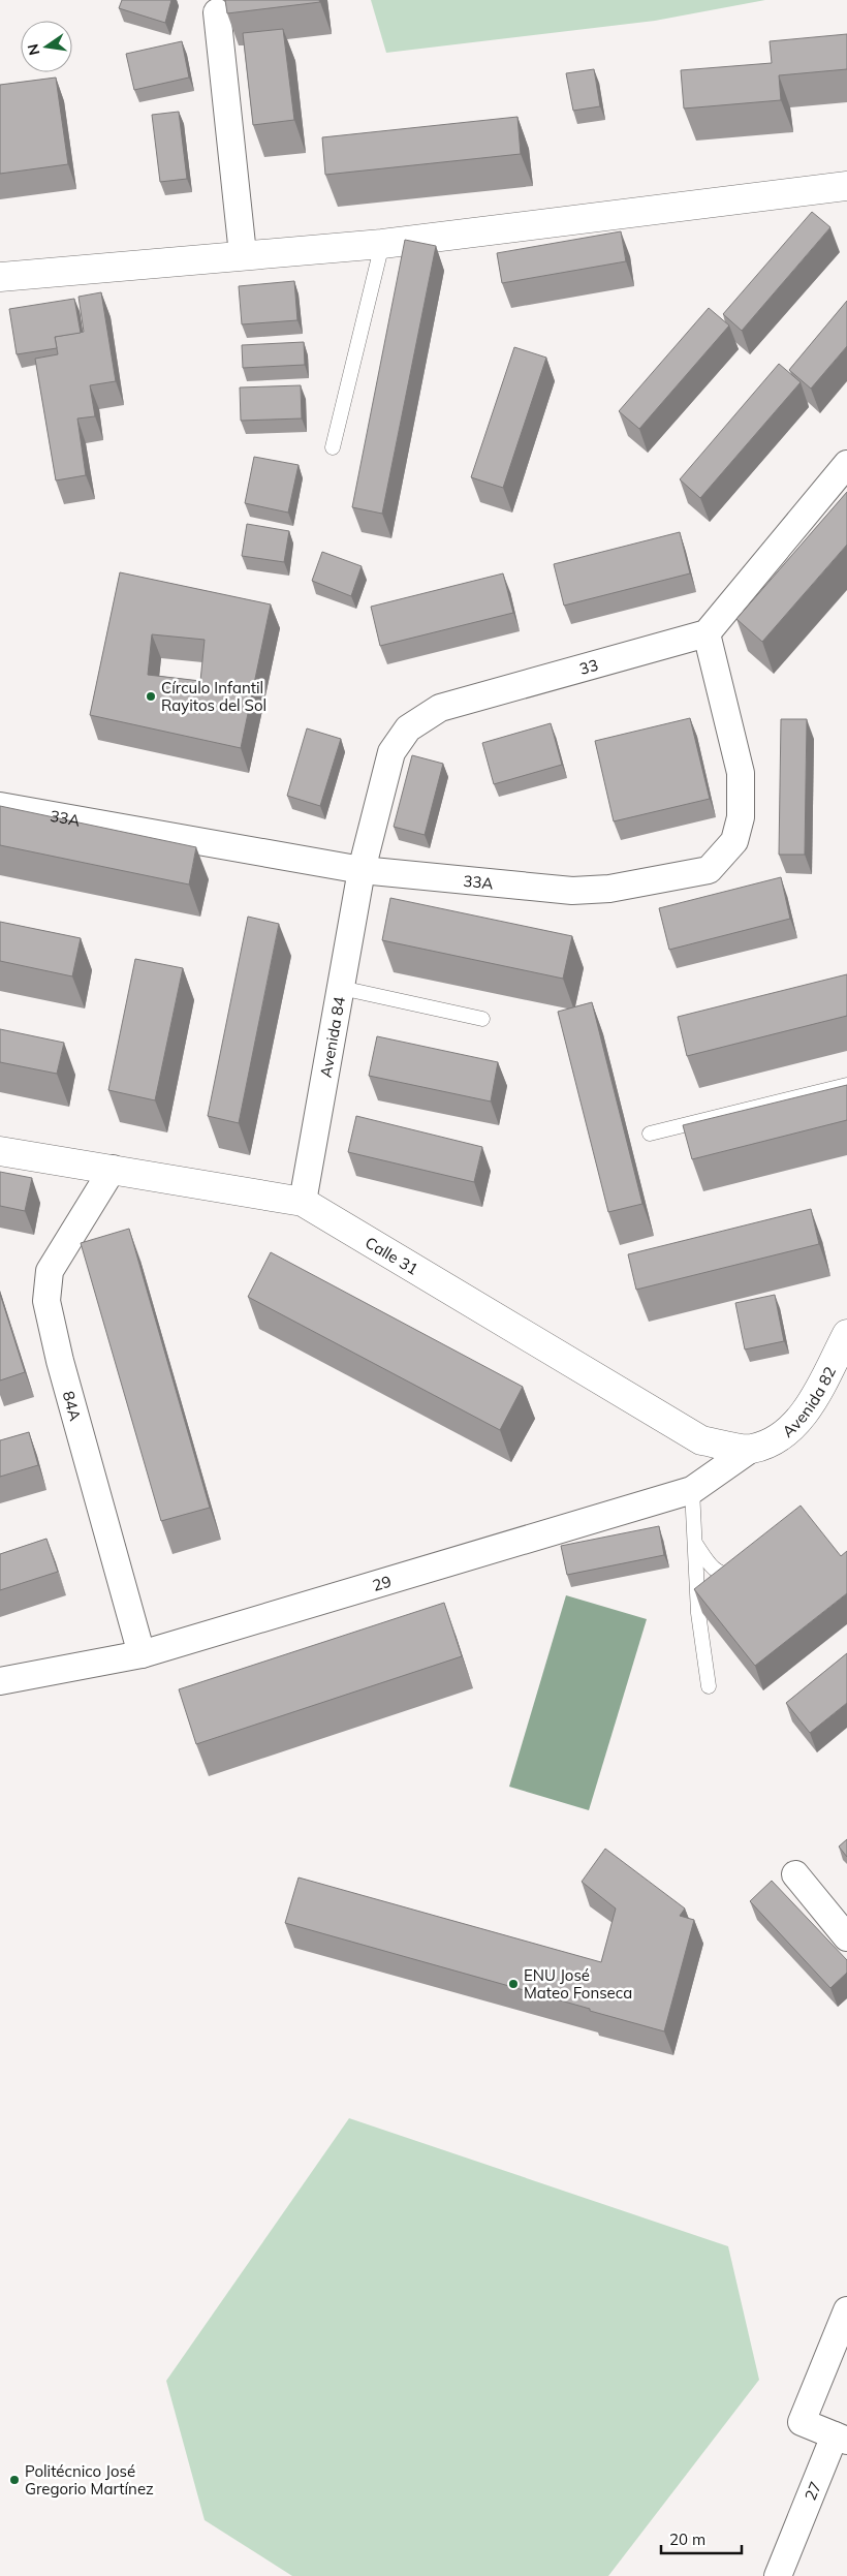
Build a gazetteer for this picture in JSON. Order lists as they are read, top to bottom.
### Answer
{
  "streets": {
    "street": [
      "33",
      "33A",
      "Avenida 84",
      "Calle 31",
      "Avenida 82",
      "84A",
      "29",
      "27"
    ]
  },
  "crossings": [
    ["33", "33A"],
    ["33", "Avenida 84"],
    ["33A", "Avenida 84"],
    ["Avenida 84", "Calle 31"],
    ["Calle 31", "Avenida 82"],
    ["Calle 31", "84A"],
    ["Calle 31", "29"],
    ["Avenida 82", "29"],
    ["84A", "29"]
  ],
  "places": ["Círculo Infantil Rayitos del Sol", "ENU José Mateo Fonseca", "Politécnico José Gregorio Martínez"],
  "scale_bar": "20 m",
  "north": "left"
}
